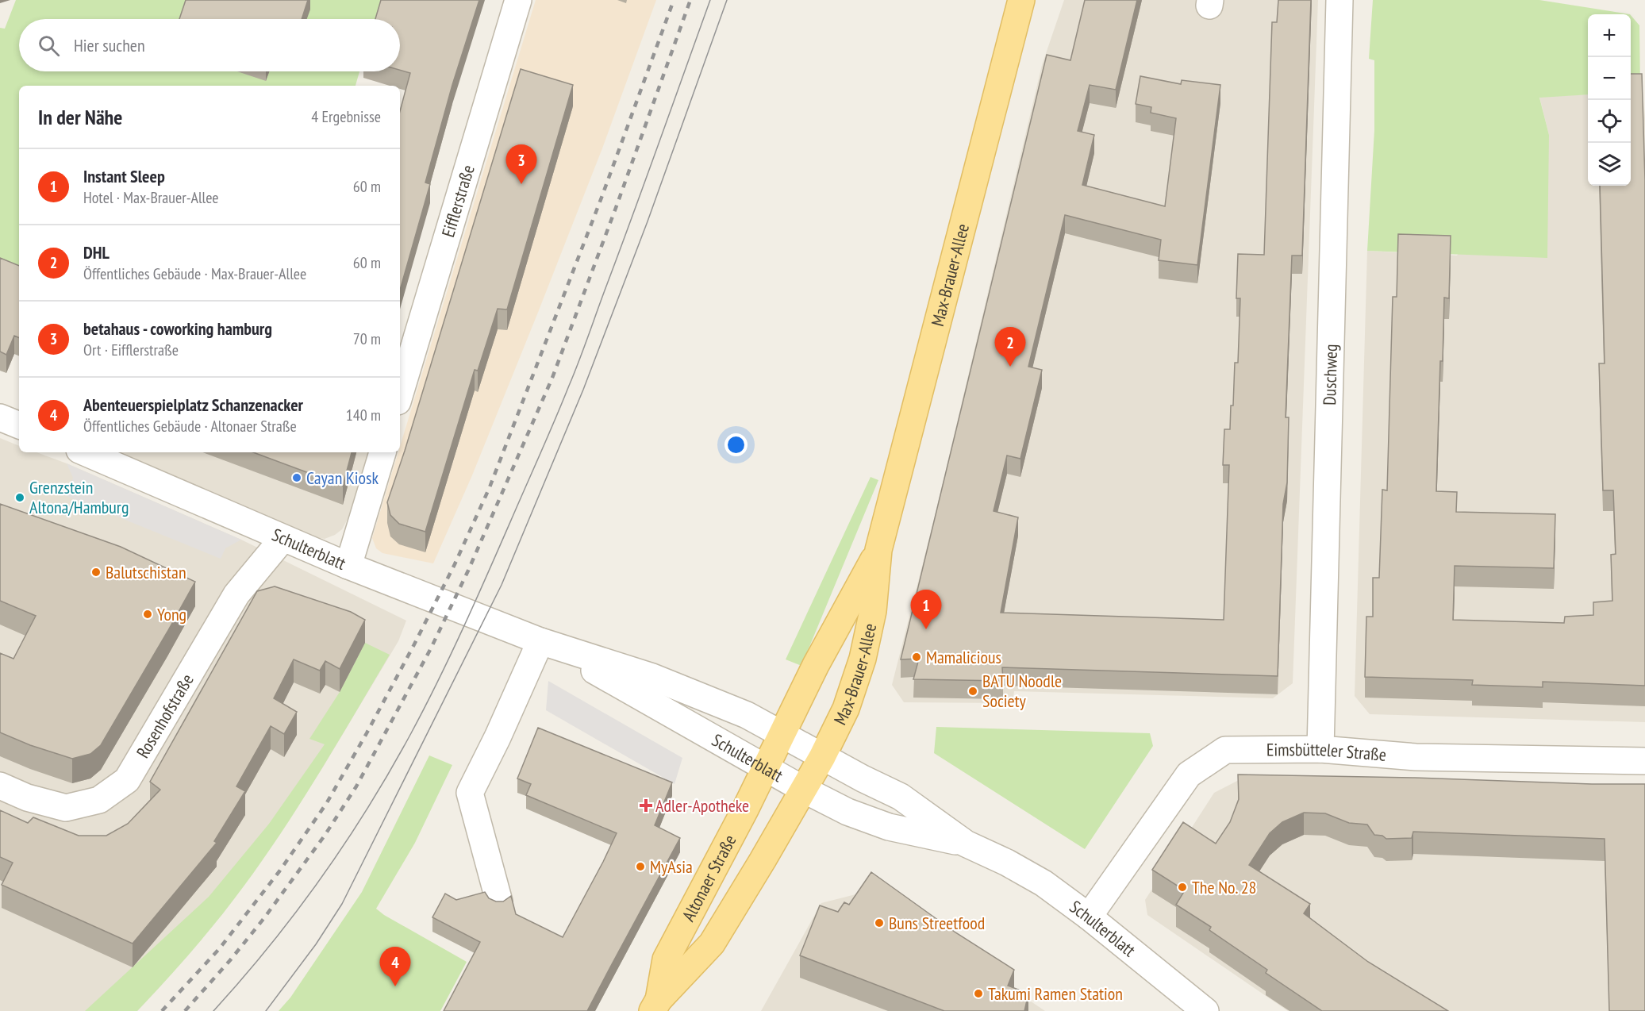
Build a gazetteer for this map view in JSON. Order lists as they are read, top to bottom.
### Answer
{
  "streets": {
    "main road": ["Max-Brauer-Allee", "Altonaer Straße"],
    "street": [
      "Eifflerstraße",
      "Duschweg",
      "Schulterblatt",
      "Rosenhofstraße",
      "Eimsbütteler Straße"
    ]
  },
  "crossings": [
    ["Max-Brauer-Allee", "Schulterblatt"],
    ["Max-Brauer-Allee", "Altonaer Straße"],
    ["Duschweg", "Eimsbütteler Straße"],
    ["Schulterblatt", "Rosenhofstraße"],
    ["Schulterblatt", "Eimsbütteler Straße"],
    ["Schulterblatt", "Altonaer Straße"]
  ],
  "places": {
    "other": [
      "Cayan Kiosk",
      "Grenzstein Altona/Hamburg",
      "Balutschistan",
      "Yong",
      "Mamalicious",
      "BATU Noodle Society",
      "MyAsia",
      "The No. 28",
      "Buns Streetfood",
      "Takumi Ramen Station"
    ],
    "health": ["Adler-Apotheke"]
  },
  "page": {
    "map_buttons": ["+", "−"],
    "search": "Hier suchen",
    "heading": ["In der Nähe", "4 Ergebnisse"],
    "pins": [
      "3",
      "2",
      "1",
      "4"
    ],
    "list": [
      {
        "mark": "1",
        "name": "Instant Sleep",
        "note": "Hotel · Max-Brauer-Allee",
        "value": "60 m"
      },
      {
        "mark": "2",
        "name": "DHL",
        "note": "Öffentliches Gebäude · Max-Brauer-Allee",
        "value": "60 m"
      },
      {
        "mark": "3",
        "name": "betahaus - coworking hamburg",
        "note": "Ort · Eifflerstraße",
        "value": "70 m"
      },
      {
        "mark": "4",
        "name": "Abenteuerspielplatz Schanzenacker",
        "note": "Öffentliches Gebäude · Altonaer Straße",
        "value": "140 m"
      }
    ]
  }
}
